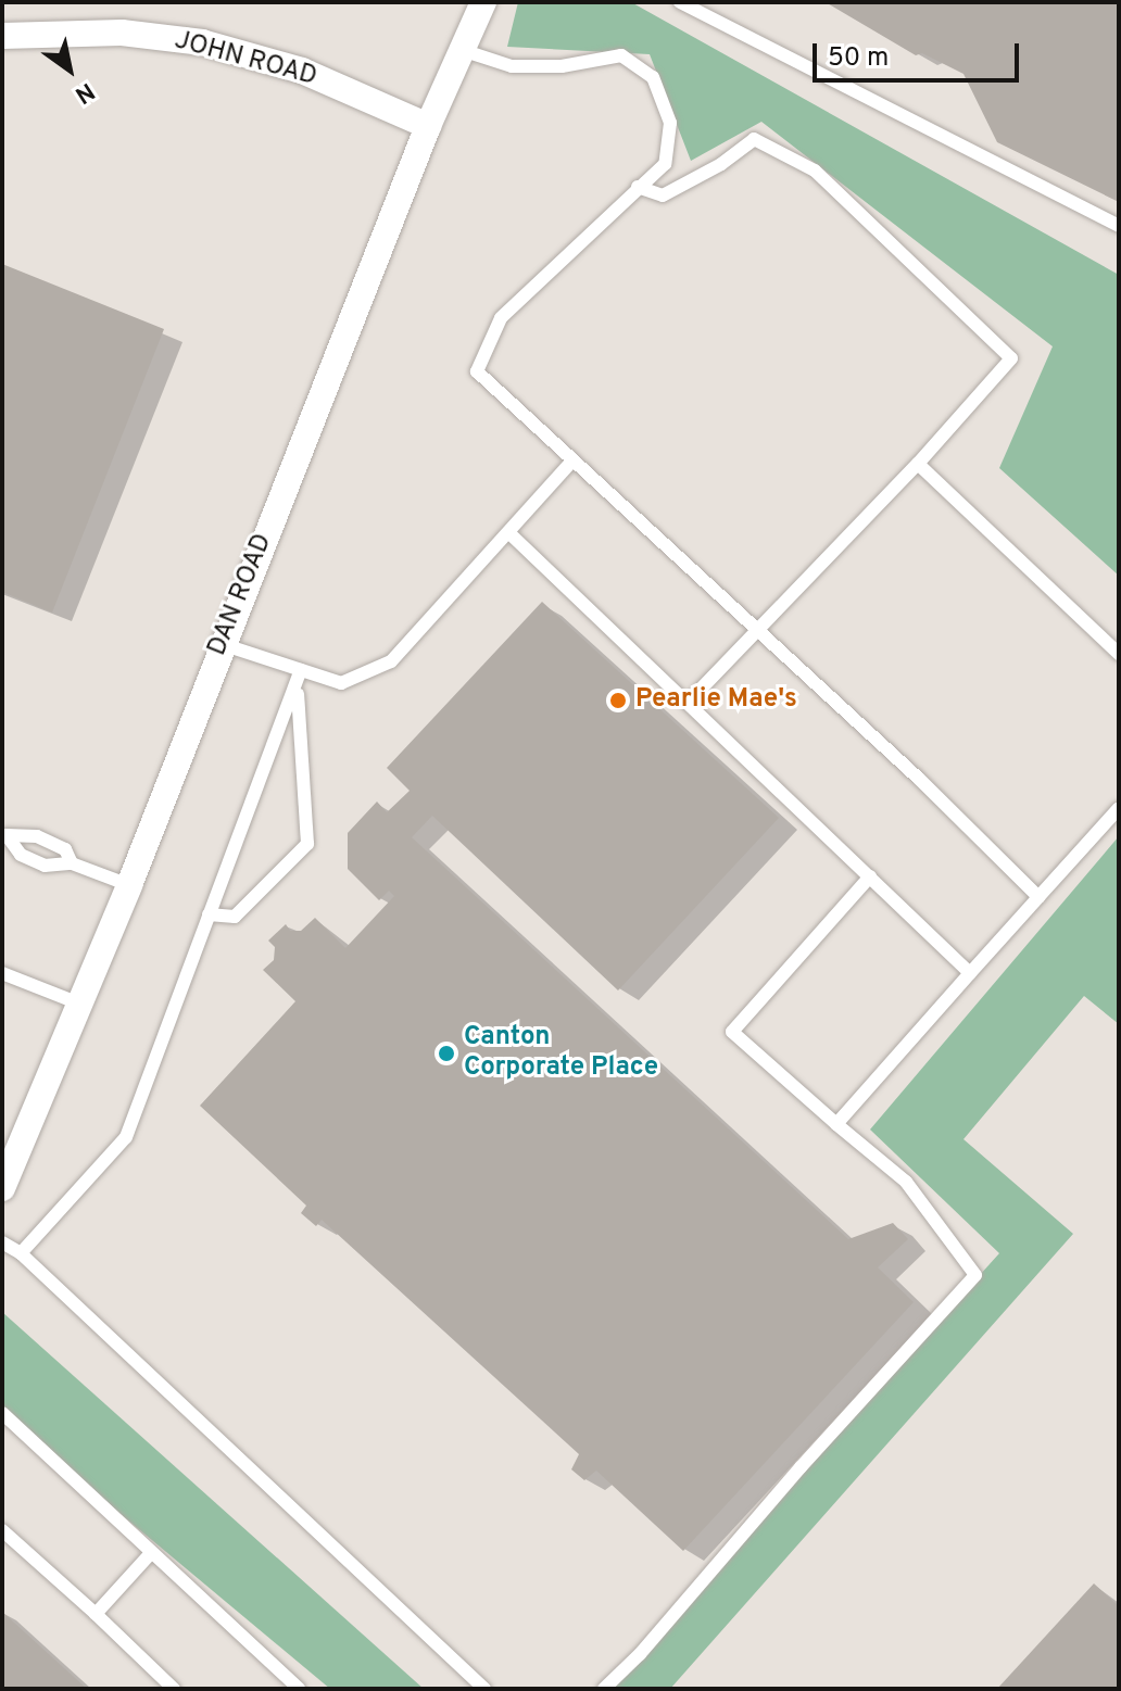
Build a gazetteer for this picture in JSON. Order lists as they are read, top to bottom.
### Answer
{
  "streets": {
    "street": ["JOHN ROAD", "DAN ROAD"]
  },
  "crossings": [
    ["JOHN ROAD", "DAN ROAD"]
  ],
  "places": ["Pearlie Mae's", "Canton Corporate Place"],
  "scale_bar": "50 m",
  "north": "bottom right"
}
